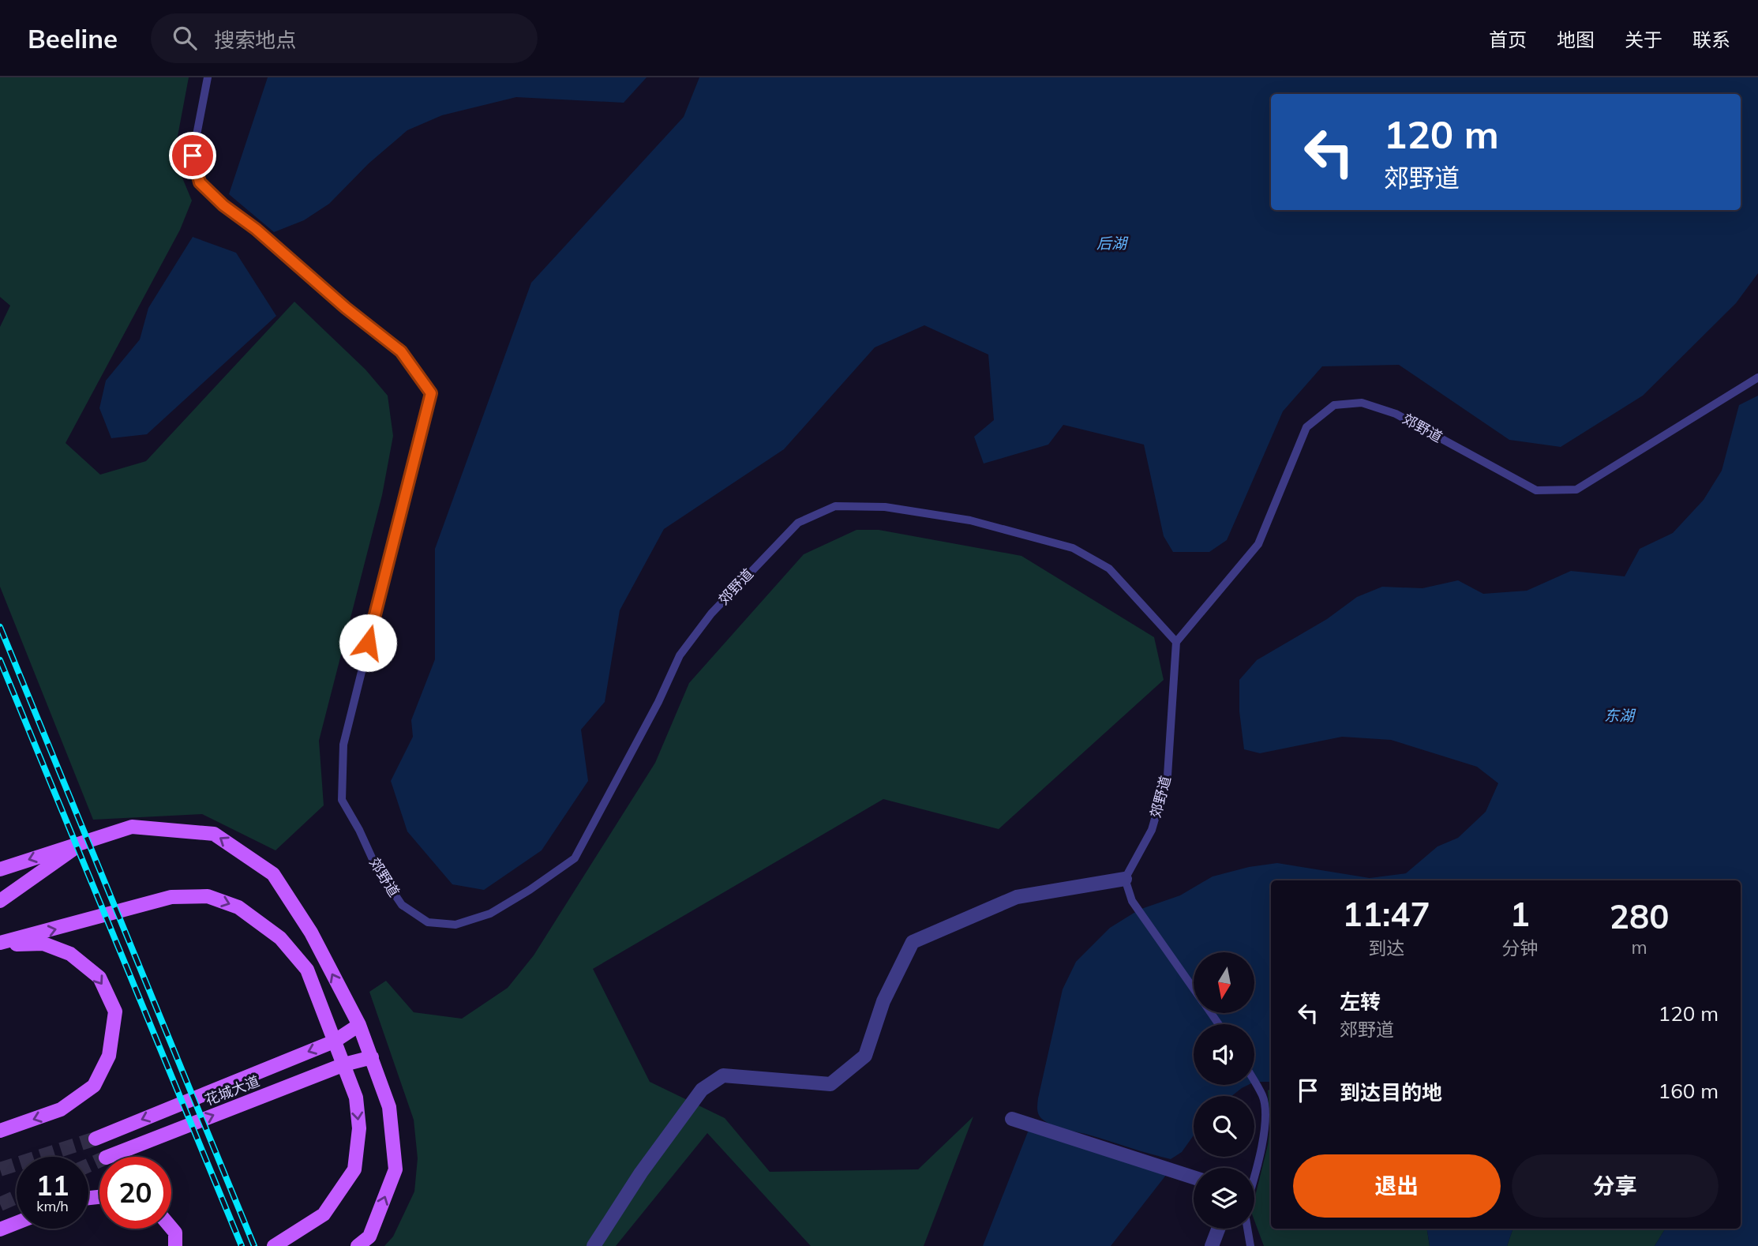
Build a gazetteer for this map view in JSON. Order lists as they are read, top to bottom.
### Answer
{
  "streets": {
    "main road": ["花城大道"],
    "lane": ["郊野道"]
  },
  "water": ["后湖", "东湖"],
  "north": "bottom",
  "page": {
    "header": "Beeline",
    "search": "搜索地点",
    "nav": [
      "首页",
      "地图",
      "关于",
      "联系"
    ],
    "turn": ["120 m", "郊野道"],
    "eta": [
      "11:47",
      "到达",
      "1",
      "分钟",
      "280",
      "m"
    ],
    "list": [
      {
        "name": "左转",
        "note": "郊野道",
        "value": "120 m"
      },
      {
        "name": "到达目的地",
        "value": "160 m"
      }
    ],
    "buttons": ["退出", "分享"],
    "speed": "11 km/h",
    "limit": "20"
  }
}
